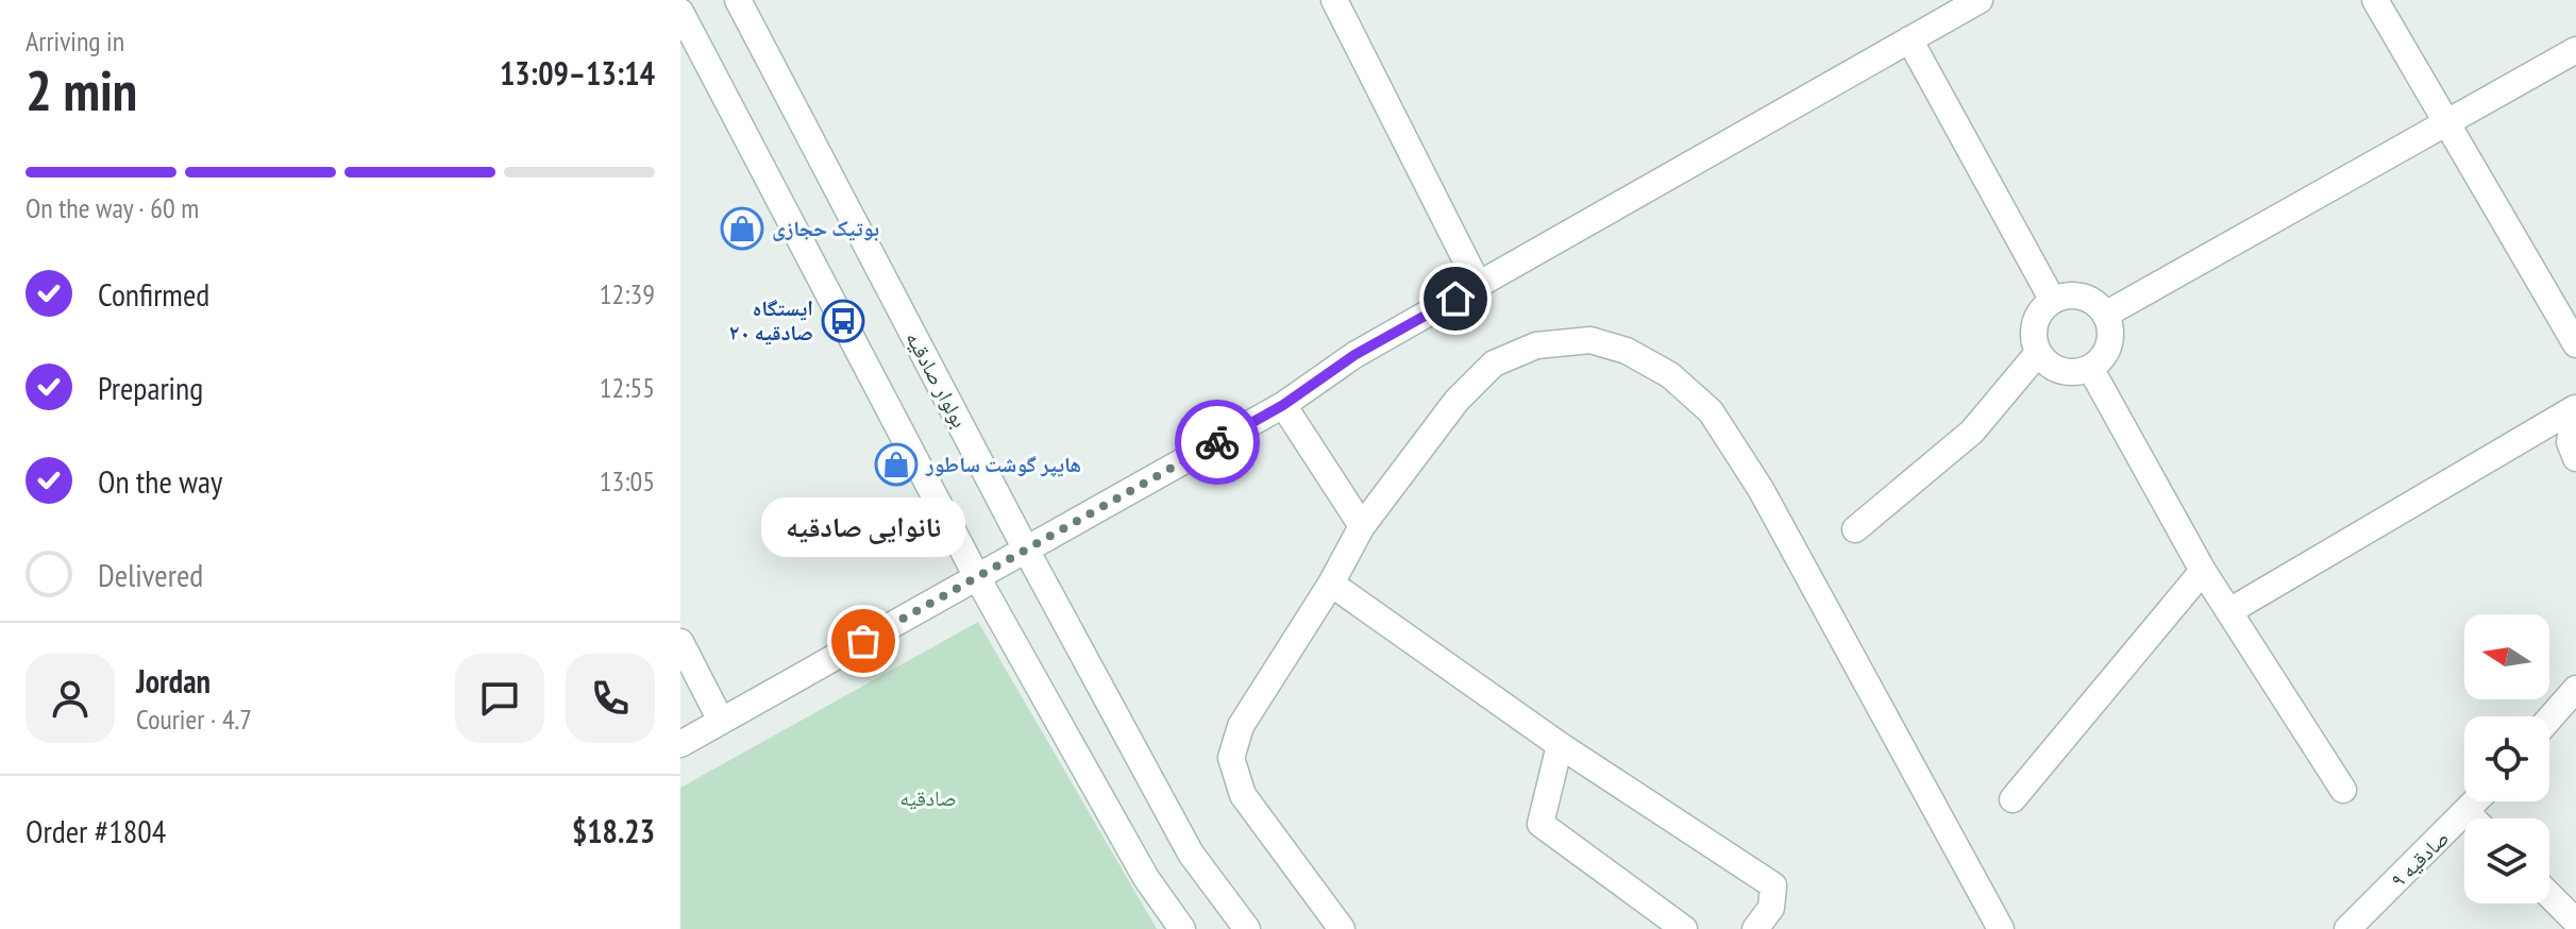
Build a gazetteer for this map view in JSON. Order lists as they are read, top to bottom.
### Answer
{
  "streets": {
    "street": ["بولوار صادقیه", "صادقیه ۹"]
  },
  "parks": ["صادقیه"],
  "places": {
    "shop": ["بوتیک حجازی", "هایپر گوشت ساطور"],
    "bus stop": ["ایستگاه صادقیه ۲۰"],
    "other": ["نانوایی صادقیه"]
  },
  "north": "left",
  "page": {
    "heading": ["2 min", "Arriving in", "13:09–13:14"],
    "panel": [
      "Jordan",
      "Courier · 4.7",
      "Order #1804",
      "$18.23"
    ],
    "bar": "On the way · 60 m",
    "list": [
      ["Confirmed", "12:39"],
      ["Preparing", "12:55"],
      ["On the way", "13:05"],
      "Delivered"
    ],
    "bubble": "نانوایی صادقیه"
  }
}
